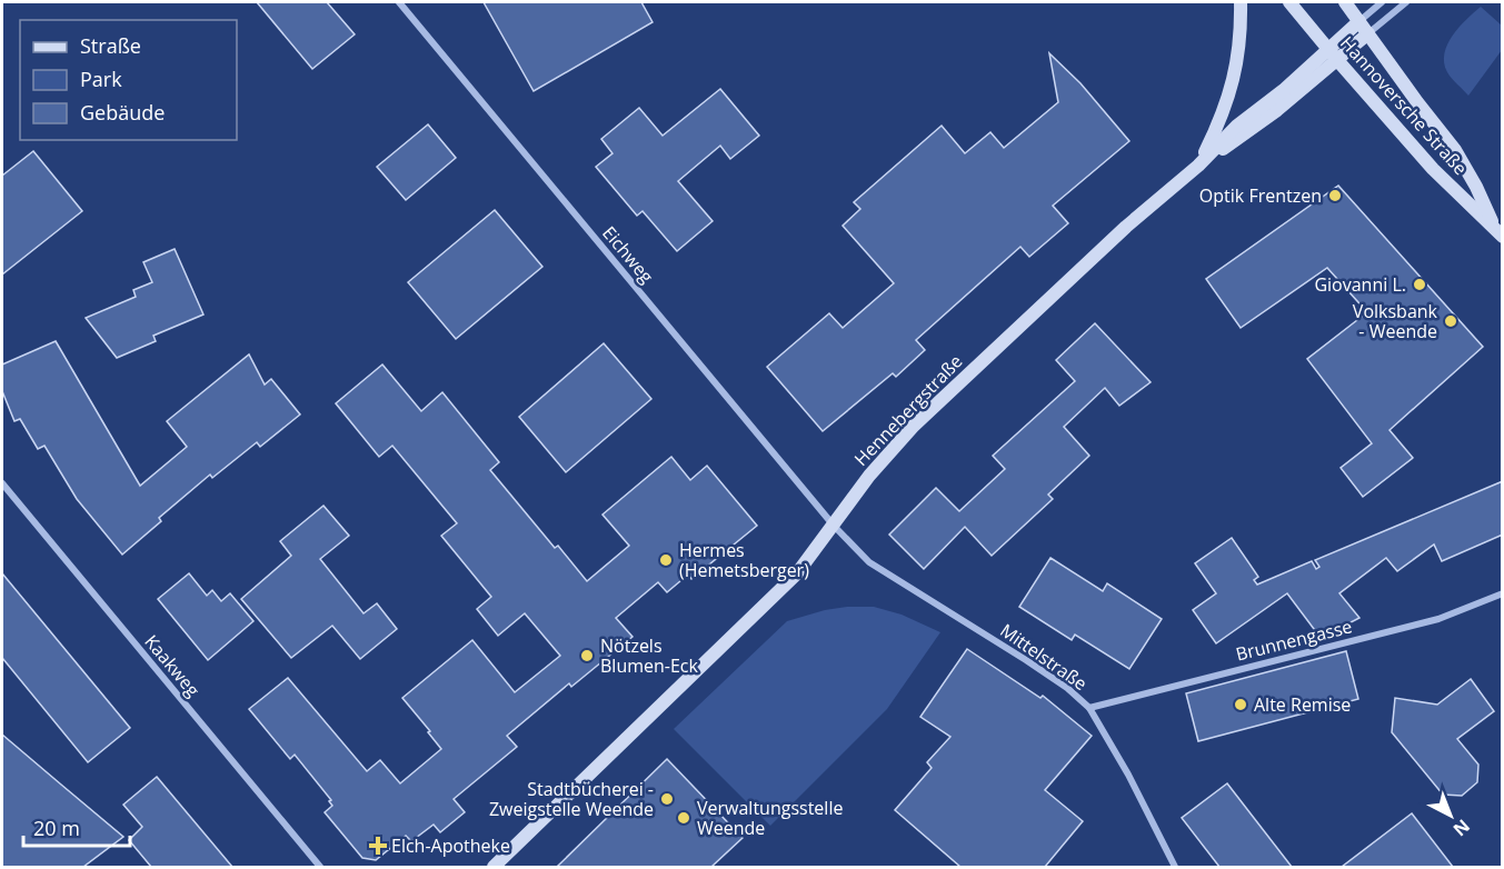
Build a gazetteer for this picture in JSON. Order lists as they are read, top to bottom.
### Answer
{
  "streets": {
    "street": [
      "Hannoversche Straße",
      "Eichweg",
      "Hennebergstraße",
      "Brunnengasse",
      "Mittelstraße",
      "Kaakweg"
    ]
  },
  "crossings": [
    ["Hannoversche Straße", "Hennebergstraße"],
    ["Eichweg", "Hennebergstraße"],
    ["Eichweg", "Mittelstraße"],
    ["Hennebergstraße", "Mittelstraße"],
    ["Brunnengasse", "Mittelstraße"]
  ],
  "places": {
    "other": [
      "Optik Frentzen",
      "Giovanni L.",
      "Volksbank - Weende",
      "Hermes (Hemetsberger)",
      "Nötzels Blumen-Eck",
      "Alte Remise",
      "Stadtbücherei - Zweigstelle Weende",
      "Verwaltungsstelle Weende"
    ],
    "health": ["Elch-Apotheke"]
  },
  "legend": ["Straße", "Park", "Gebäude"],
  "scale_bar": "20 m",
  "north": "bottom right"
}
